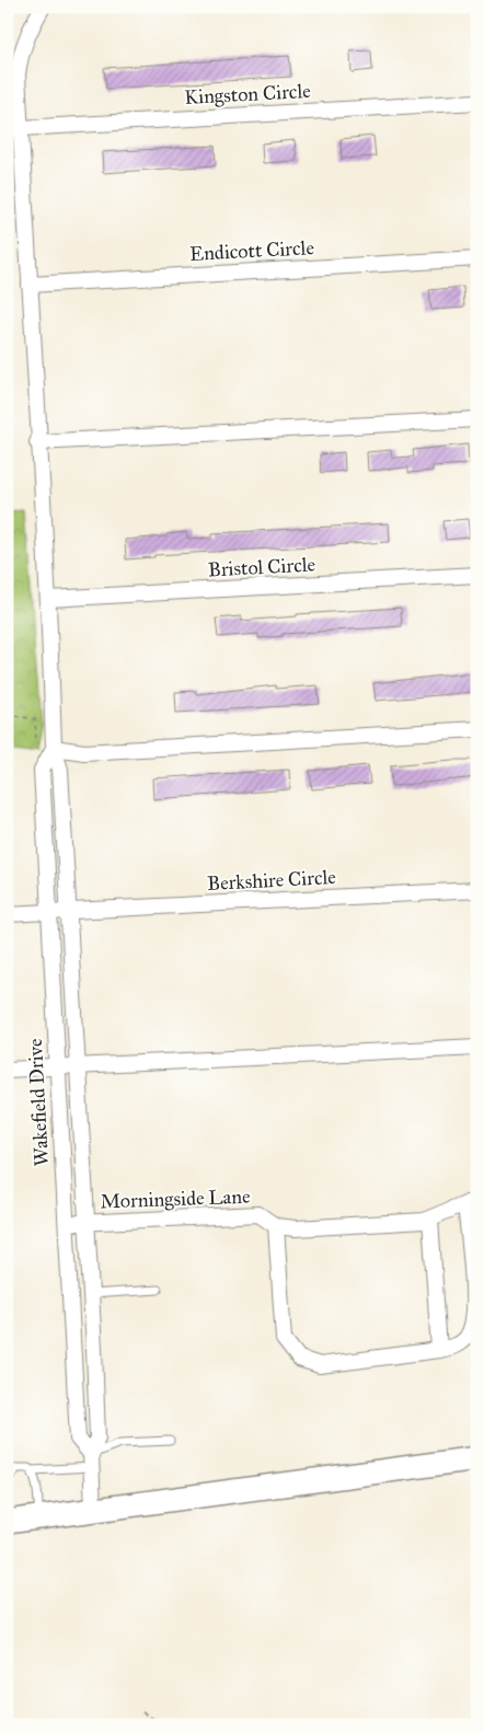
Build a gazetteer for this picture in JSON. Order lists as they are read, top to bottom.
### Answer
{
  "streets": {
    "street": [
      "Kingston Circle",
      "Endicott Circle",
      "Bristol Circle",
      "Berkshire Circle",
      "Wakefield Drive",
      "Morningside Lane"
    ]
  },
  "crossings": [
    ["Kingston Circle", "Wakefield Drive"],
    ["Endicott Circle", "Wakefield Drive"],
    ["Bristol Circle", "Wakefield Drive"],
    ["Berkshire Circle", "Wakefield Drive"],
    ["Wakefield Drive", "Morningside Lane"]
  ]
}
